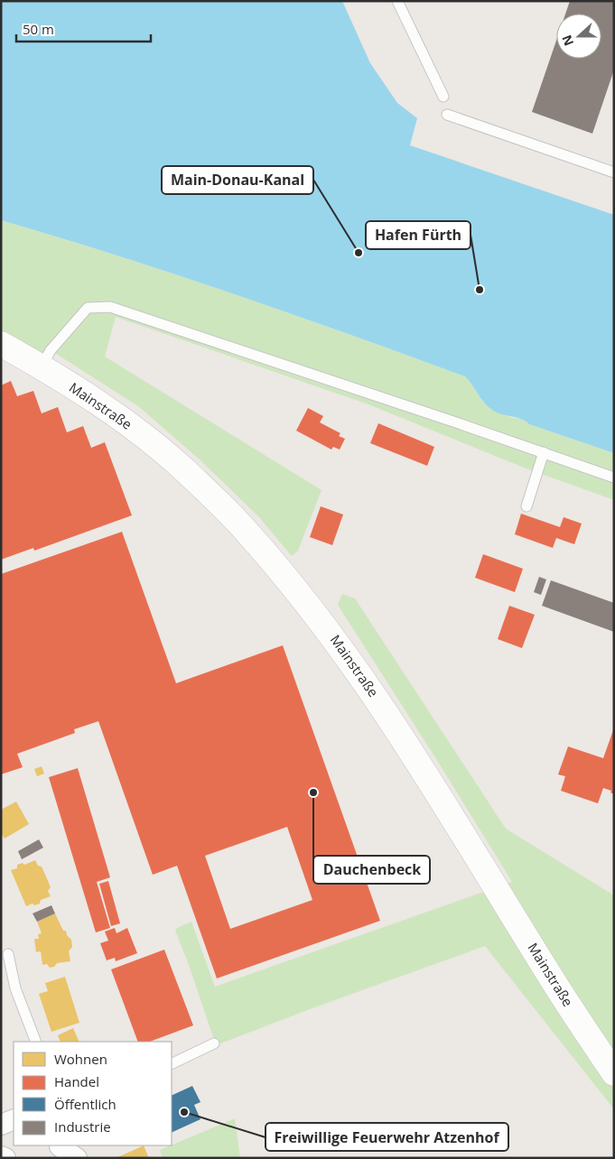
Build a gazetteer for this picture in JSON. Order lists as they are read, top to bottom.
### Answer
{
  "streets": {
    "main road": ["Mainstraße"]
  },
  "places": [
    "Main-Donau-Kanal",
    "Hafen Fürth",
    "Dauchenbeck",
    "Freiwillige Feuerwehr Atzenhof"
  ],
  "legend": [
    "Wohnen",
    "Handel",
    "Öffentlich",
    "Industrie"
  ],
  "scale_bar": "50 m",
  "north": "left"
}
